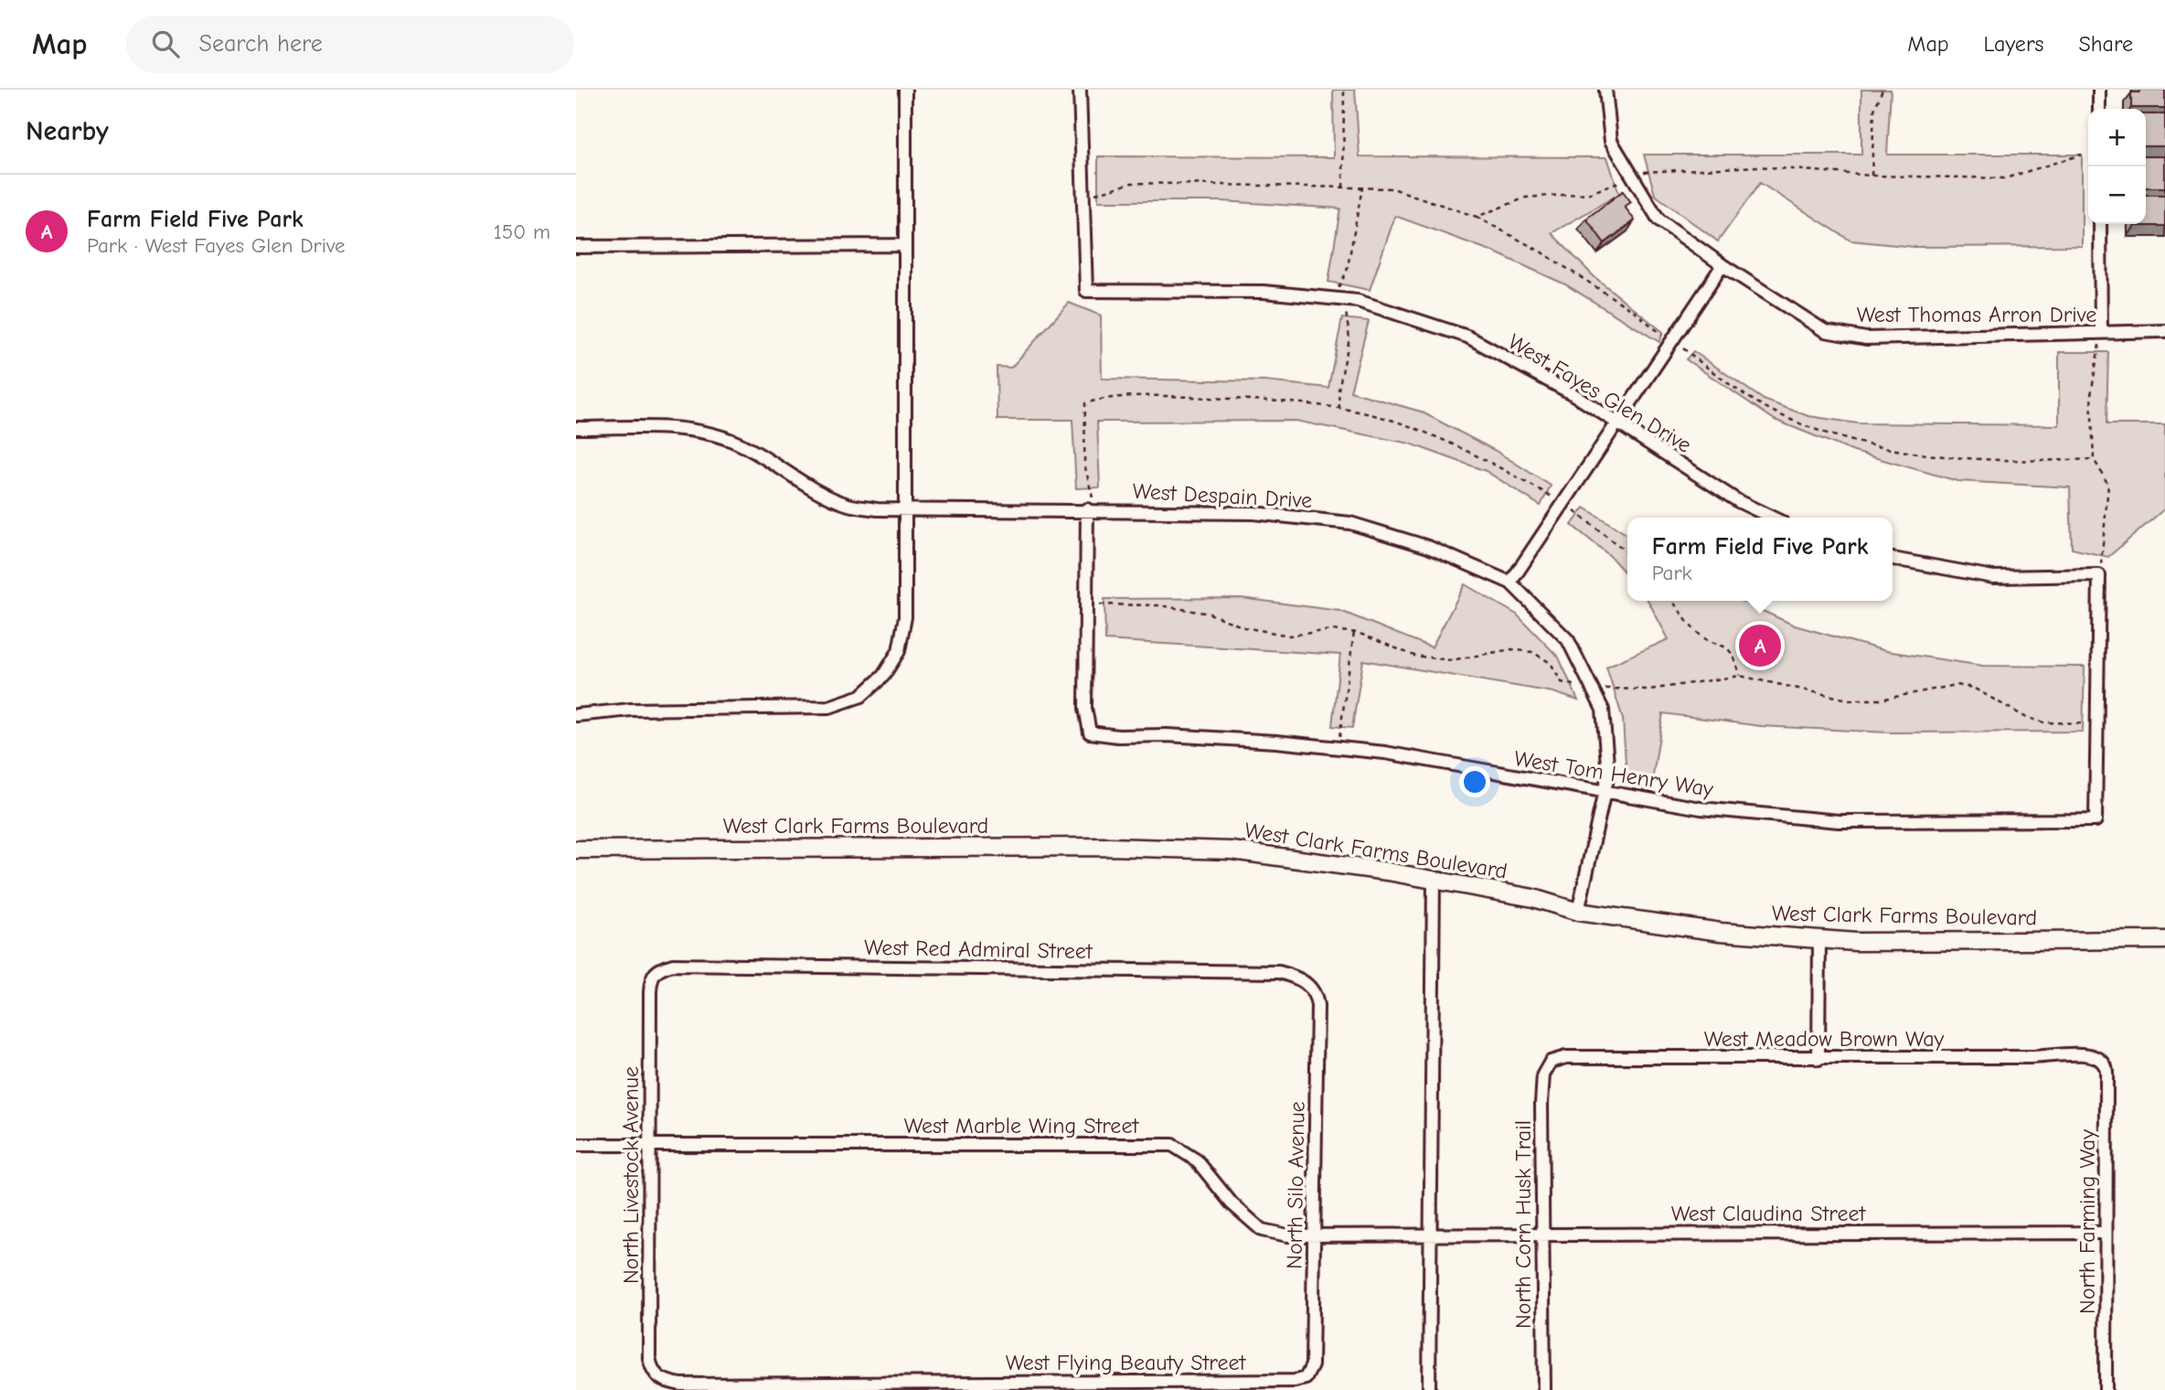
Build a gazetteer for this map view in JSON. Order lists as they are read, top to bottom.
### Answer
{
  "streets": {
    "street": [
      "West Thomas Arron Drive",
      "West Fayes Glen Drive",
      "West Despain Drive",
      "West Tom Henry Way",
      "West Clark Farms Boulevard",
      "West Red Admiral Street",
      "West Meadow Brown Way",
      "West Marble Wing Street",
      "North Livestock Avenue",
      "North Silo Avenue",
      "West Claudina Street",
      "North Farming Way",
      "North Corn Husk Trail",
      "West Flying Beauty Street"
    ]
  },
  "crossings": [
    ["West Despain Drive", "West Tom Henry Way"],
    ["West Despain Drive", "West Clark Farms Boulevard"],
    ["West Red Admiral Street", "North Livestock Avenue"],
    ["West Red Admiral Street", "North Silo Avenue"],
    ["West Meadow Brown Way", "North Farming Way"],
    ["West Meadow Brown Way", "North Corn Husk Trail"],
    ["West Marble Wing Street", "North Livestock Avenue"],
    ["West Marble Wing Street", "North Silo Avenue"],
    ["West Marble Wing Street", "West Claudina Street"],
    ["North Livestock Avenue", "West Flying Beauty Street"],
    ["North Silo Avenue", "West Flying Beauty Street"],
    ["West Claudina Street", "North Farming Way"],
    ["West Claudina Street", "North Corn Husk Trail"]
  ],
  "page": {
    "header": "Map",
    "search": "Search here",
    "nav": ["Map", "Layers", "Share"],
    "heading": "Nearby",
    "map_buttons": ["+", "−"],
    "list": [
      {
        "mark": "A",
        "name": "Farm Field Five Park",
        "note": "Park · West Fayes Glen Drive",
        "value": "150 m"
      }
    ],
    "popup": ["Farm Field Five Park", "Park"],
    "pins": "A"
  }
}
